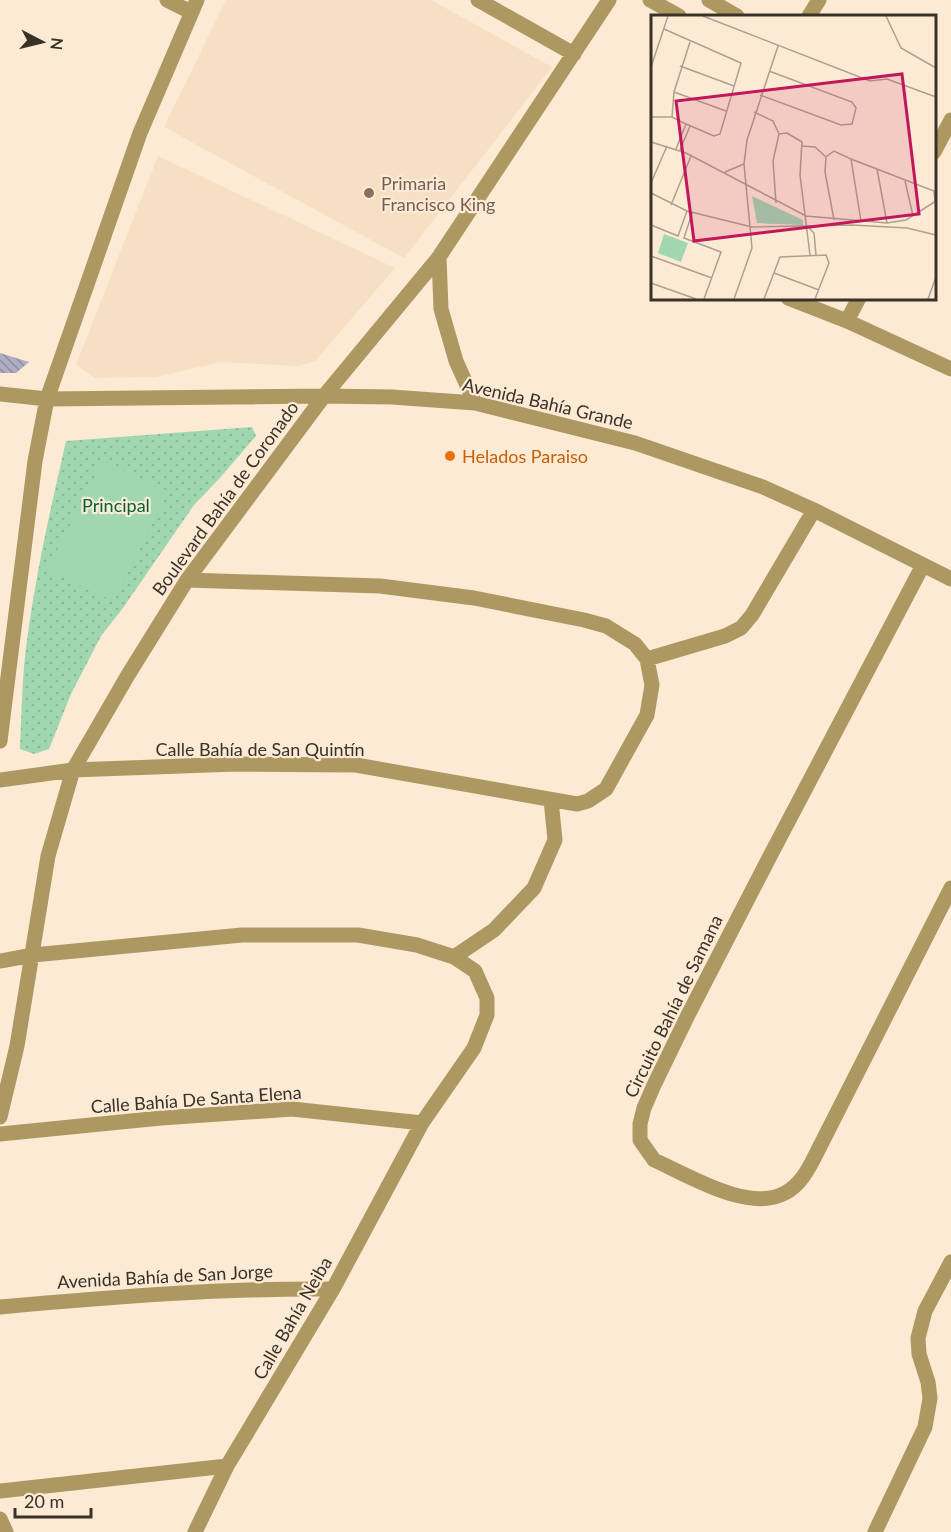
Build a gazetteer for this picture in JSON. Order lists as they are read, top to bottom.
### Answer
{
  "streets": {
    "street": [
      "Avenida Bahía Grande",
      "Boulevard Bahía de Coronado",
      "Calle Bahía de San Quintín",
      "Circuito Bahía de Samana",
      "Calle Bahía De Santa Elena",
      "Avenida Bahía de San Jorge",
      "Calle Bahía Neiba"
    ]
  },
  "crossings": [
    ["Avenida Bahía Grande", "Boulevard Bahía de Coronado"],
    ["Avenida Bahía Grande", "Circuito Bahía de Samana"],
    ["Boulevard Bahía de Coronado", "Calle Bahía de San Quintín"],
    ["Calle Bahía De Santa Elena", "Calle Bahía Neiba"],
    ["Avenida Bahía de San Jorge", "Calle Bahía Neiba"]
  ],
  "parks": ["Principal"],
  "places": ["Primaria Francisco King", "Helados Paraiso"],
  "scale_bar": "20 m",
  "north": "right"
}
